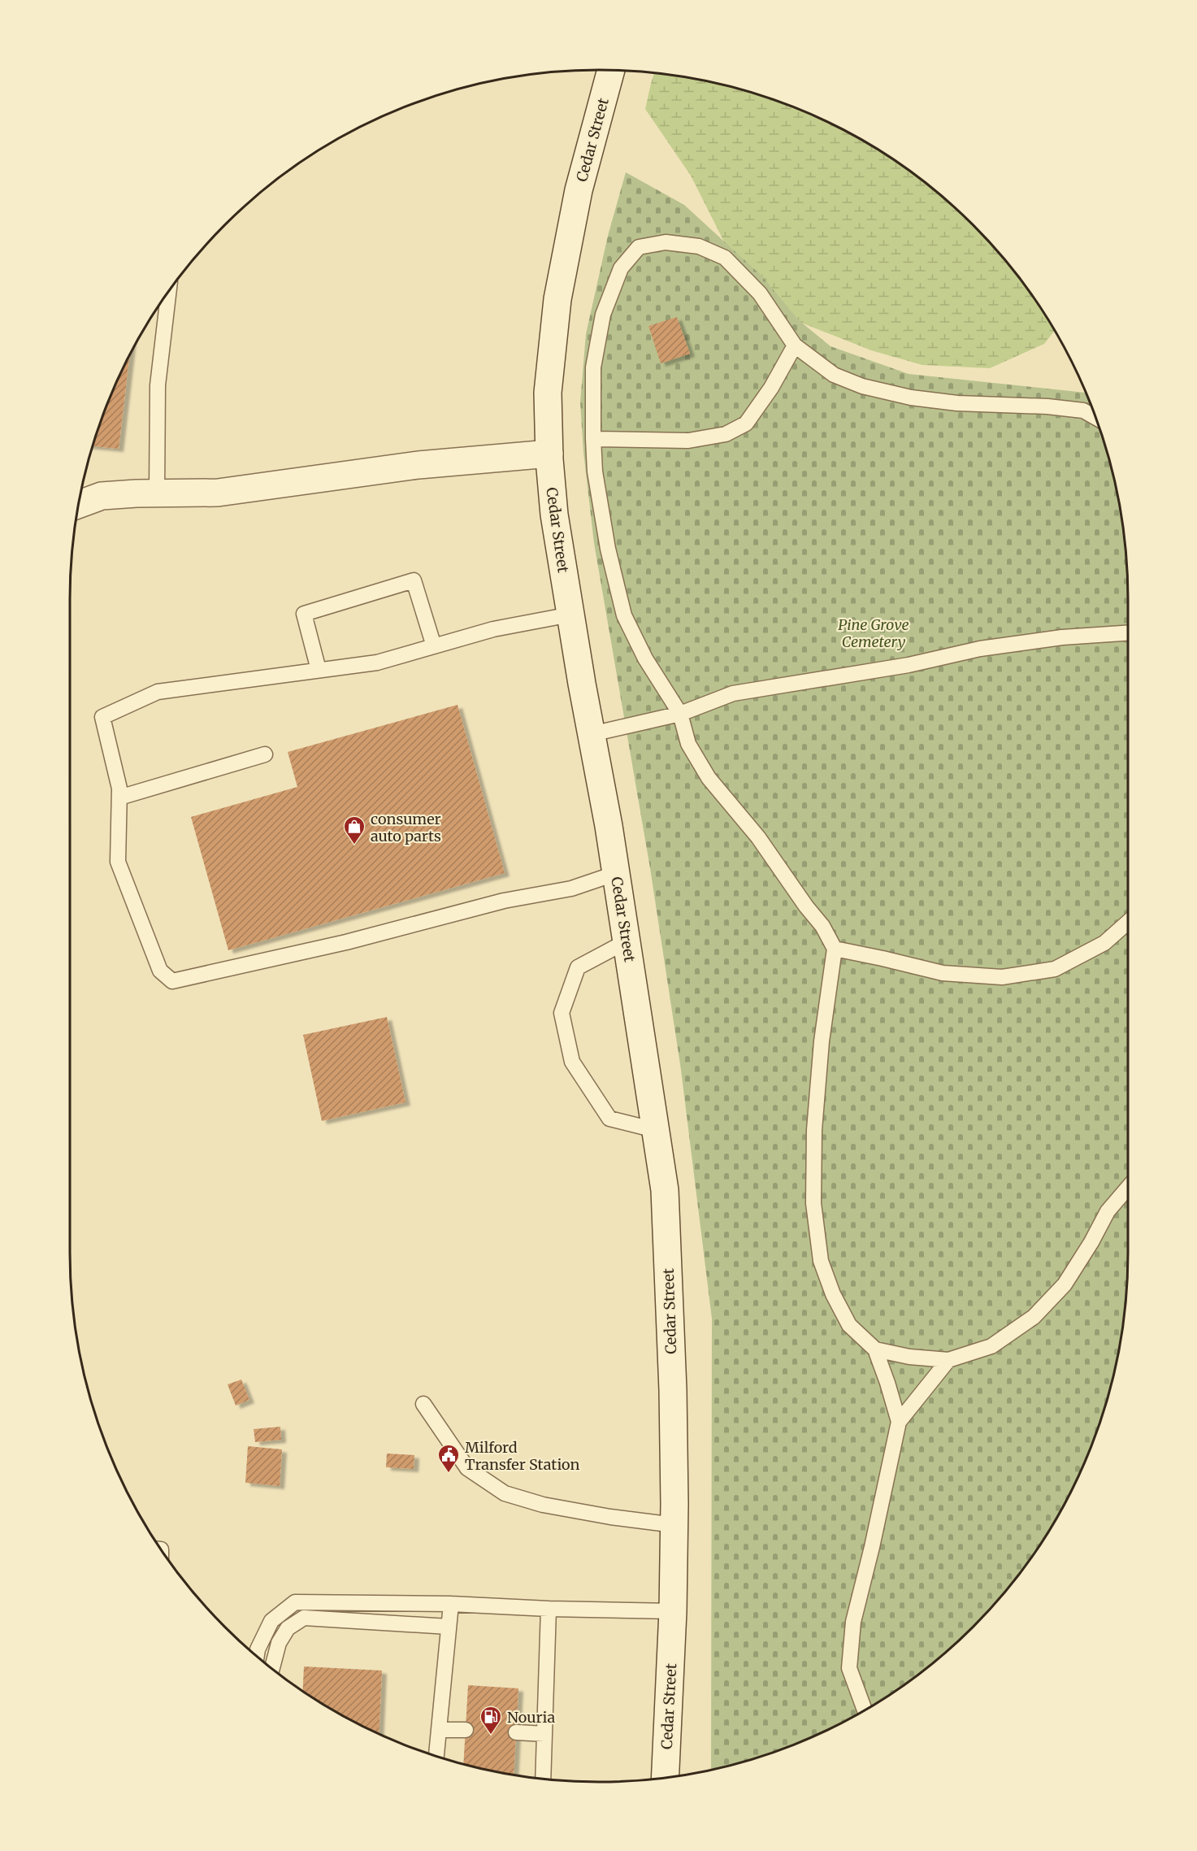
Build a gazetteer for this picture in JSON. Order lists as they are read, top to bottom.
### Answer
{
  "streets": {
    "main road": ["Cedar Street"]
  },
  "parks": ["Pine Grove Cemetery"],
  "places": {
    "shop": ["consumer auto parts"],
    "public building": ["Milford Transfer Station"],
    "fuel station": ["Nouria"]
  }
}
